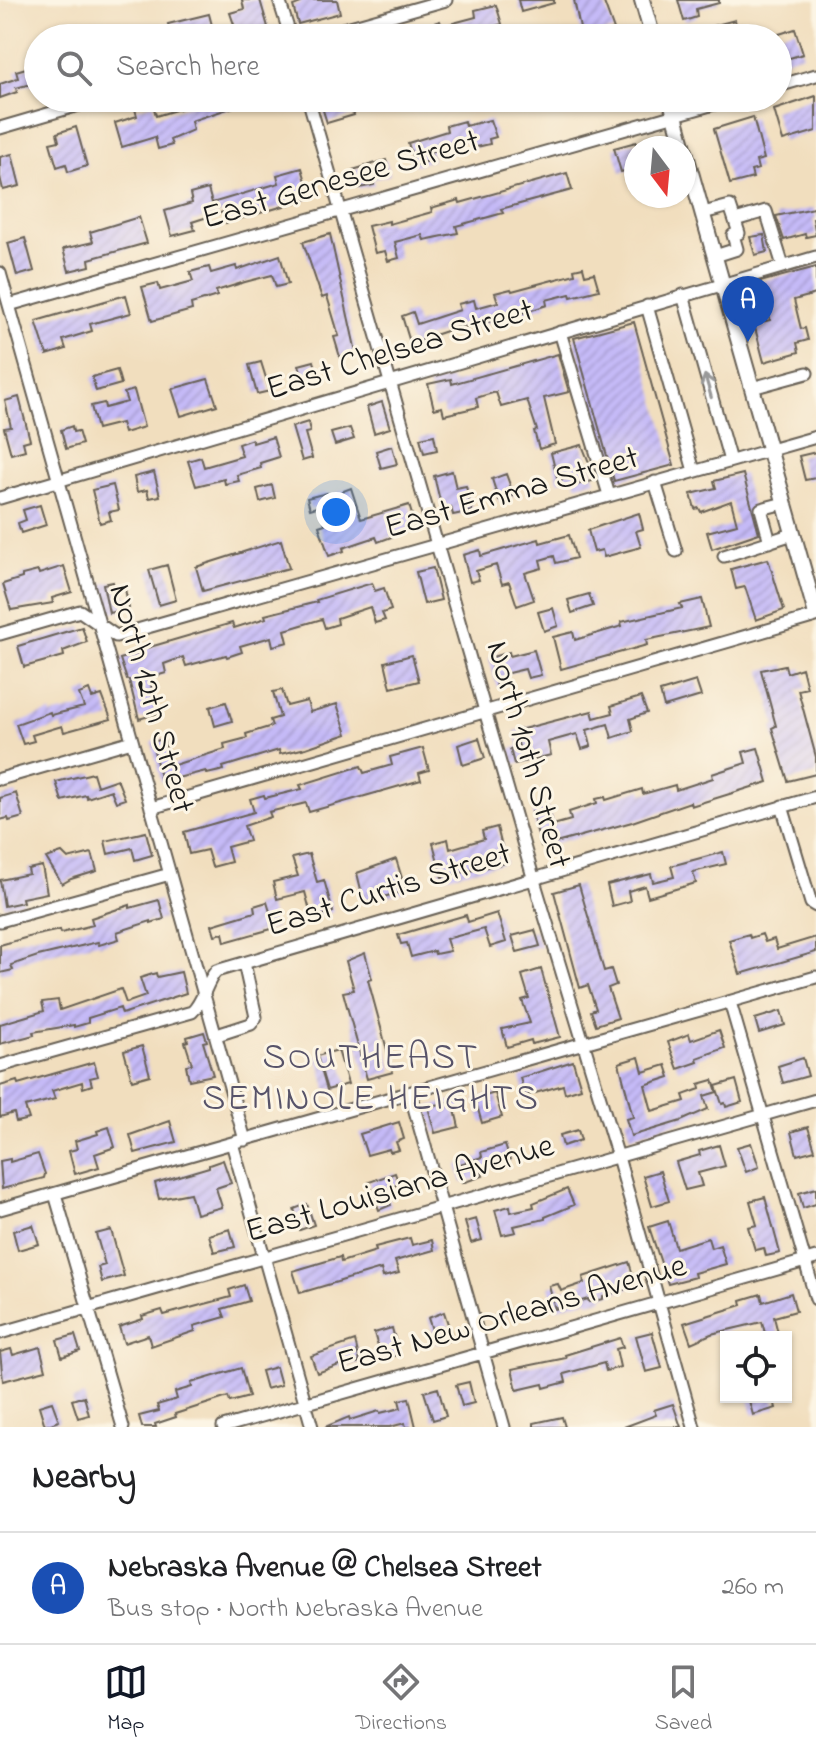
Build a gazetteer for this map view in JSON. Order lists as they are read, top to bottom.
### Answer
{
  "streets": {
    "street": [
      "East Genesee Street",
      "East Chelsea Street",
      "East Emma Street",
      "North 12th Street",
      "North 10th Street",
      "East Curtis Street",
      "East Louisiana Avenue",
      "East New Orleans Avenue"
    ]
  },
  "crossings": [
    ["East Genesee Street", "North 12th Street"],
    ["East Genesee Street", "North 10th Street"],
    ["East Chelsea Street", "North 12th Street"],
    ["East Chelsea Street", "North 10th Street"],
    ["East Emma Street", "North 12th Street"],
    ["East Emma Street", "North 10th Street"],
    ["North 12th Street", "East Curtis Street"],
    ["North 10th Street", "East Curtis Street"],
    ["North 10th Street", "East Louisiana Avenue"],
    ["North 10th Street", "East New Orleans Avenue"]
  ],
  "districts": ["SOUTHEAST SEMINOLE HEIGHTS"],
  "north": "bottom",
  "page": {
    "search": "Search here",
    "pins": "A",
    "heading": "Nearby",
    "list": [
      {
        "mark": "A",
        "name": "Nebraska Avenue @ Chelsea Street",
        "note": "Bus stop · North Nebraska Avenue",
        "value": "260 m"
      }
    ],
    "nav": ["Map", "Directions", "Saved"]
  }
}
